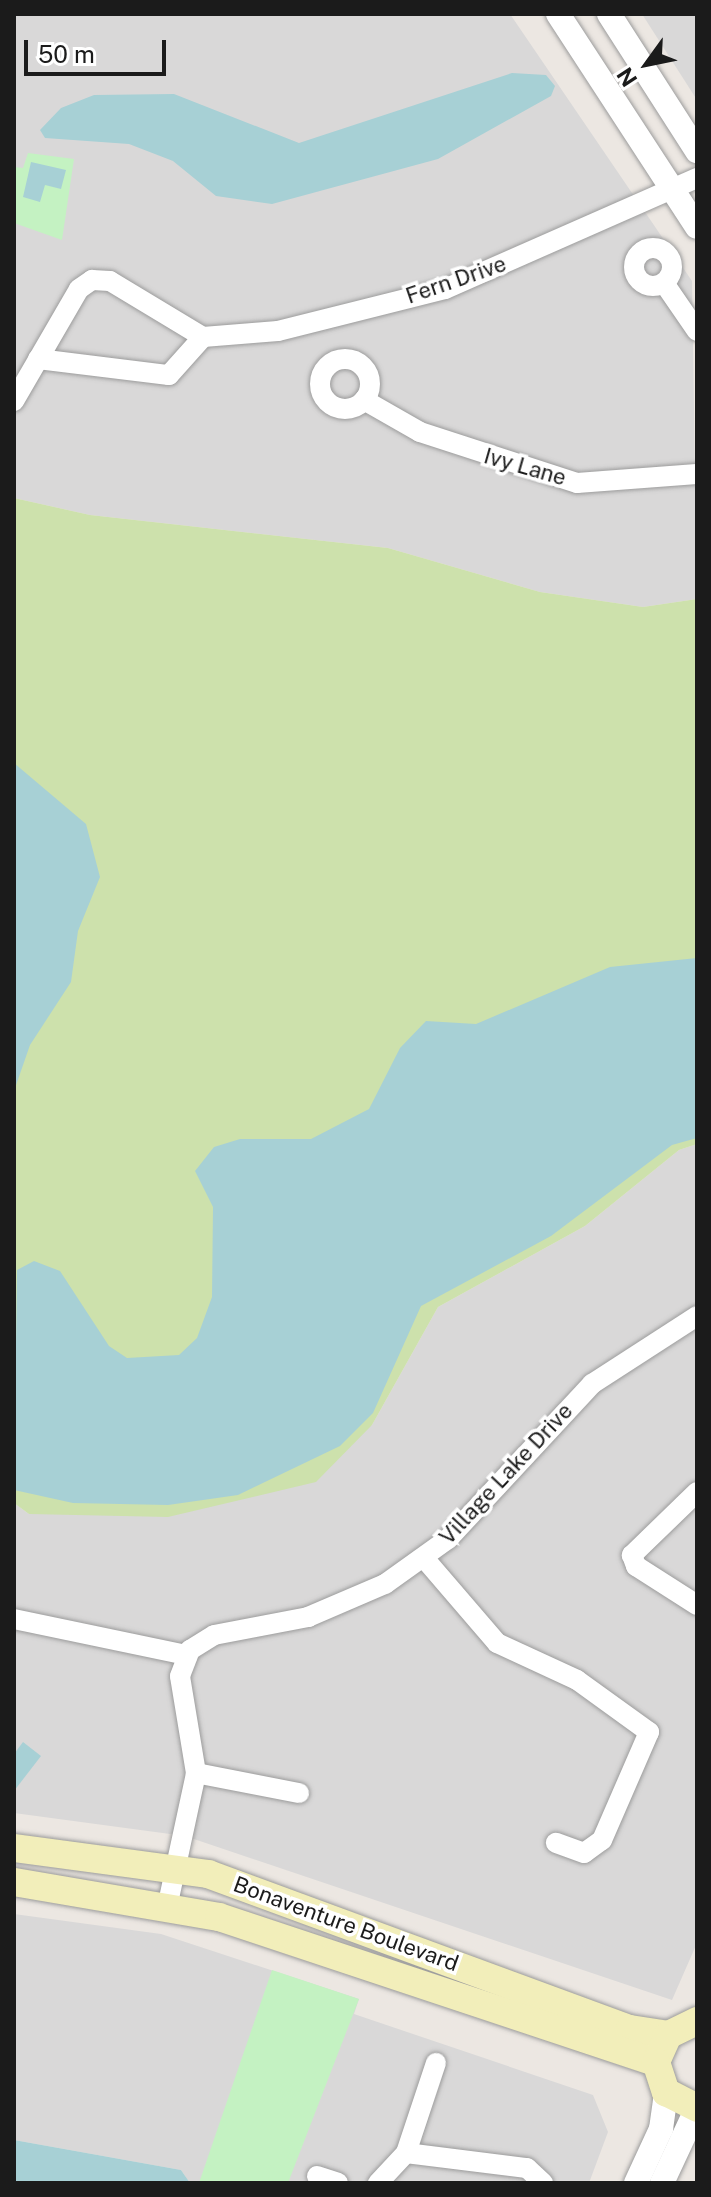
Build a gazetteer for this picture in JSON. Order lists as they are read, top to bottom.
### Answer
{
  "streets": {
    "main road": ["Bonaventure Boulevard"],
    "street": ["Fern Drive", "Ivy Lane", "Village Lake Drive"]
  },
  "scale_bar": "50 m",
  "north": "bottom left"
}
